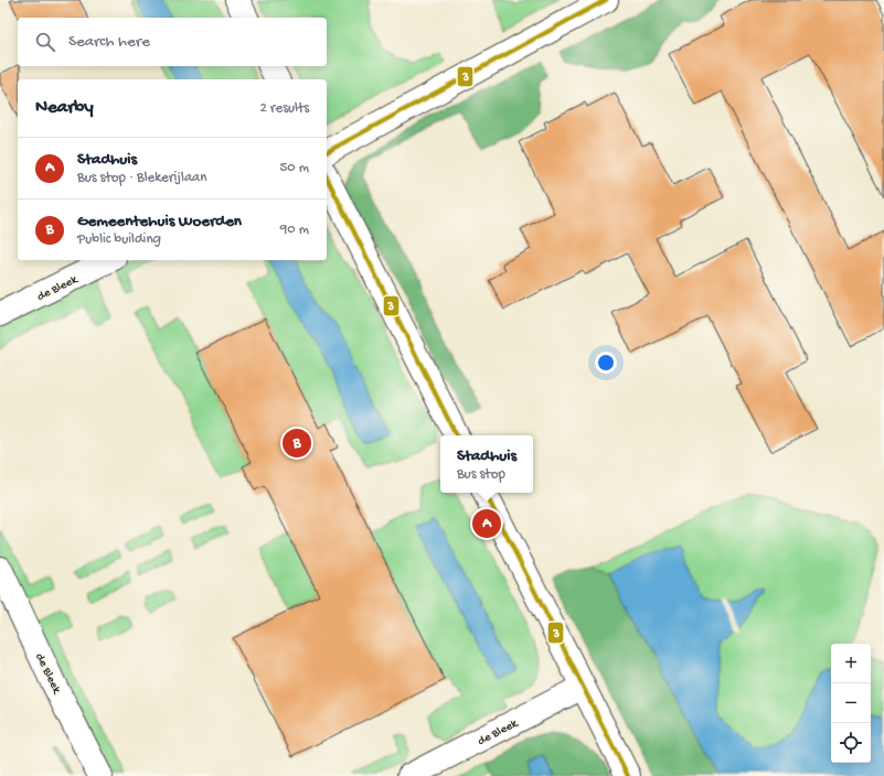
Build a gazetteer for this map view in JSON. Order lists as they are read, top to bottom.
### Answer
{
  "streets": {
    "street": ["de Bleek"]
  },
  "lines": ["transit line 3"],
  "page": {
    "search": "Search here",
    "heading": ["Nearby", "2 results"],
    "list": [
      {
        "mark": "A",
        "name": "Stadhuis",
        "note": "Bus stop · Blekerijlaan",
        "value": "50 m"
      },
      {
        "mark": "B",
        "name": "Gemeentehuis Woerden",
        "note": "Public building",
        "value": "90 m"
      }
    ],
    "pins": ["B", "A"],
    "popup": ["Stadhuis", "Bus stop"],
    "map_buttons": ["+", "−"]
  }
}
